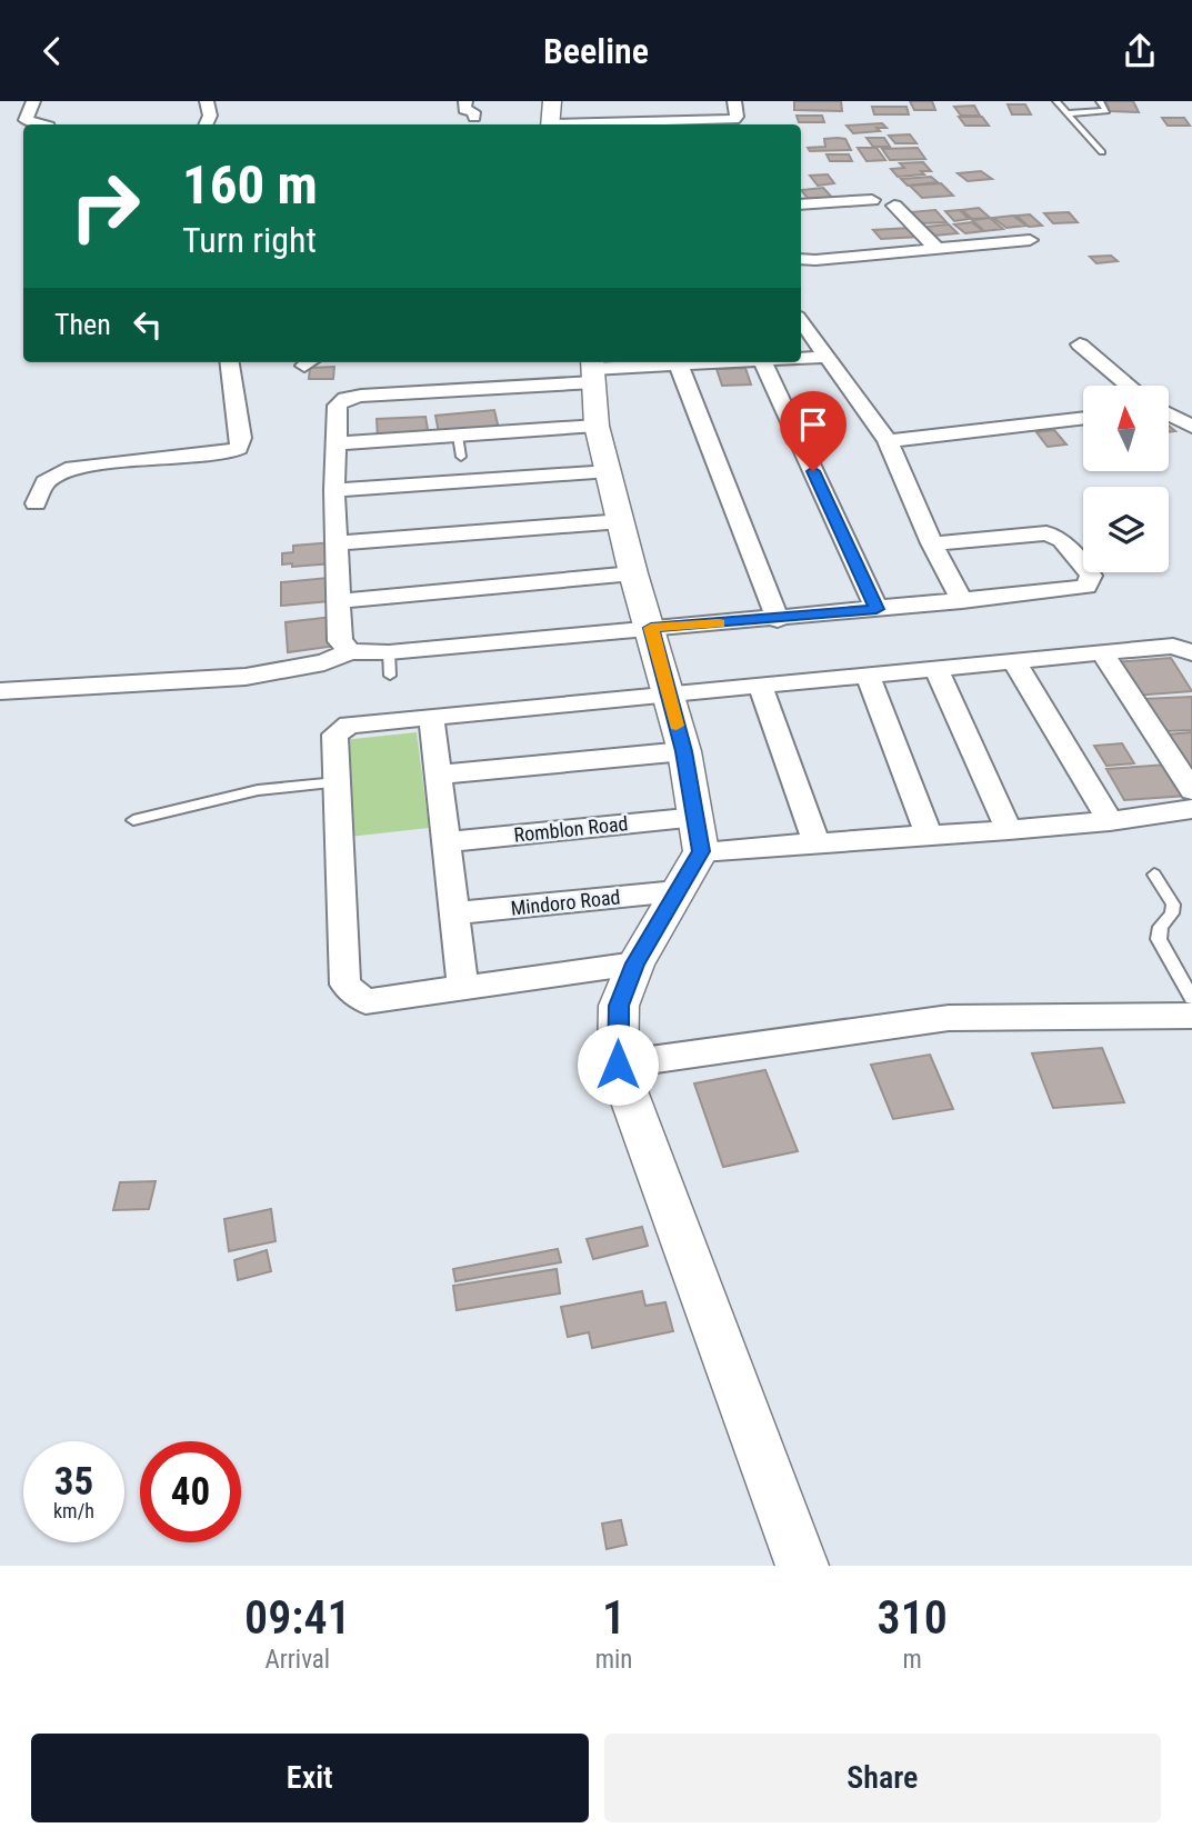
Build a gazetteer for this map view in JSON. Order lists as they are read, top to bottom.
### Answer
{
  "streets": {
    "street": ["Romblon Road", "Mindoro Road"]
  },
  "north": "top",
  "page": {
    "header": "Beeline",
    "turn": ["160 m", "Turn right"],
    "then": "Then",
    "speed": "35 km/h",
    "limit": "40",
    "eta": [
      "09:41",
      "Arrival",
      "1",
      "min",
      "310",
      "m"
    ],
    "buttons": ["Exit", "Share"]
  }
}
